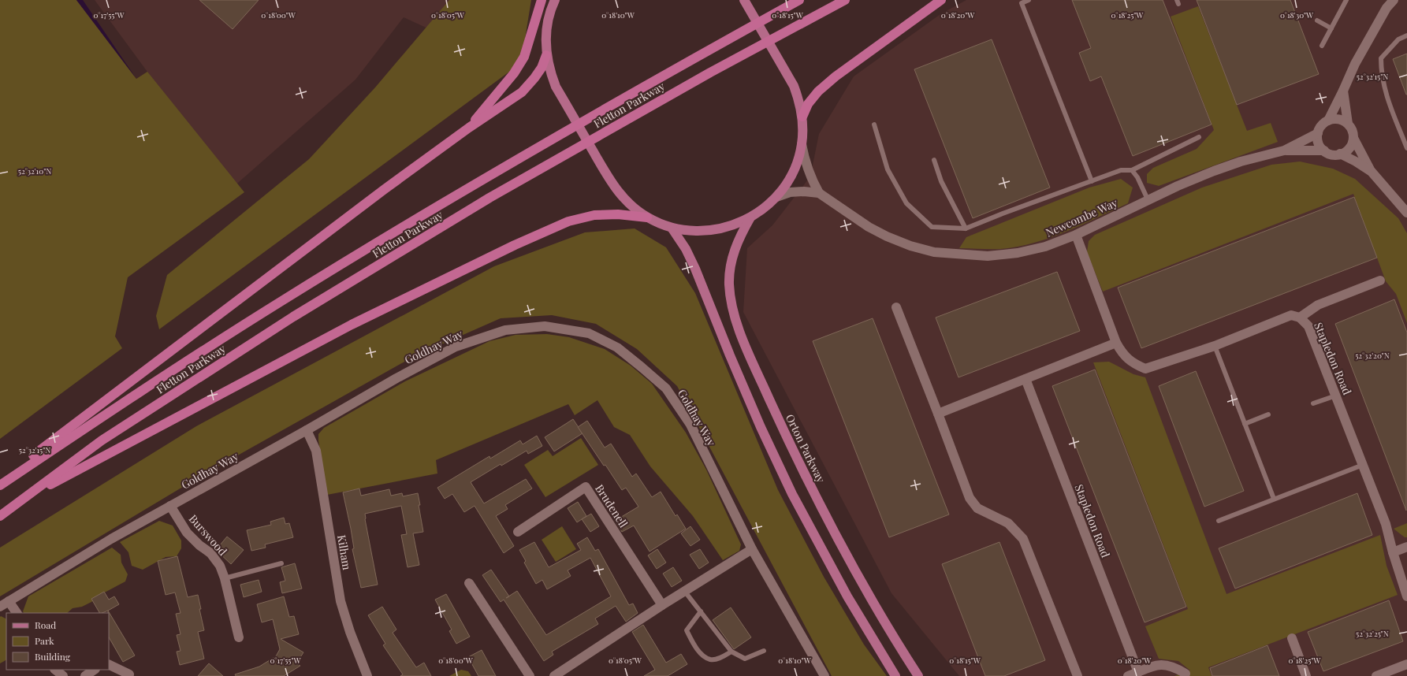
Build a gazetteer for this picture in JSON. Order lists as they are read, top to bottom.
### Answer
{
  "streets": {
    "highway": ["Fletton Parkway"],
    "main road": ["Orton Parkway"],
    "street": [
      "Newcombe Way",
      "Goldhay Way",
      "Stapledon Road",
      "Brudenell",
      "Burswood",
      "Kilham"
    ]
  },
  "crossings": [
    ["Newcombe Way", "Stapledon Road"],
    ["Goldhay Way", "Burswood"],
    ["Goldhay Way", "Kilham"]
  ],
  "legend": ["Road", "Park", "Building"],
  "coordinates": [
    "0°17'55\"W",
    "0°18'00\"W",
    "0°18'05\"W",
    "0°18'10\"W",
    "0°18'15\"W",
    "0°18'20\"W",
    "0°18'25\"W",
    "0°18'30\"W",
    "52°32'15\"N",
    "52°32'10\"N",
    "52°32'20\"N",
    "52°32'25\"N"
  ]
}
